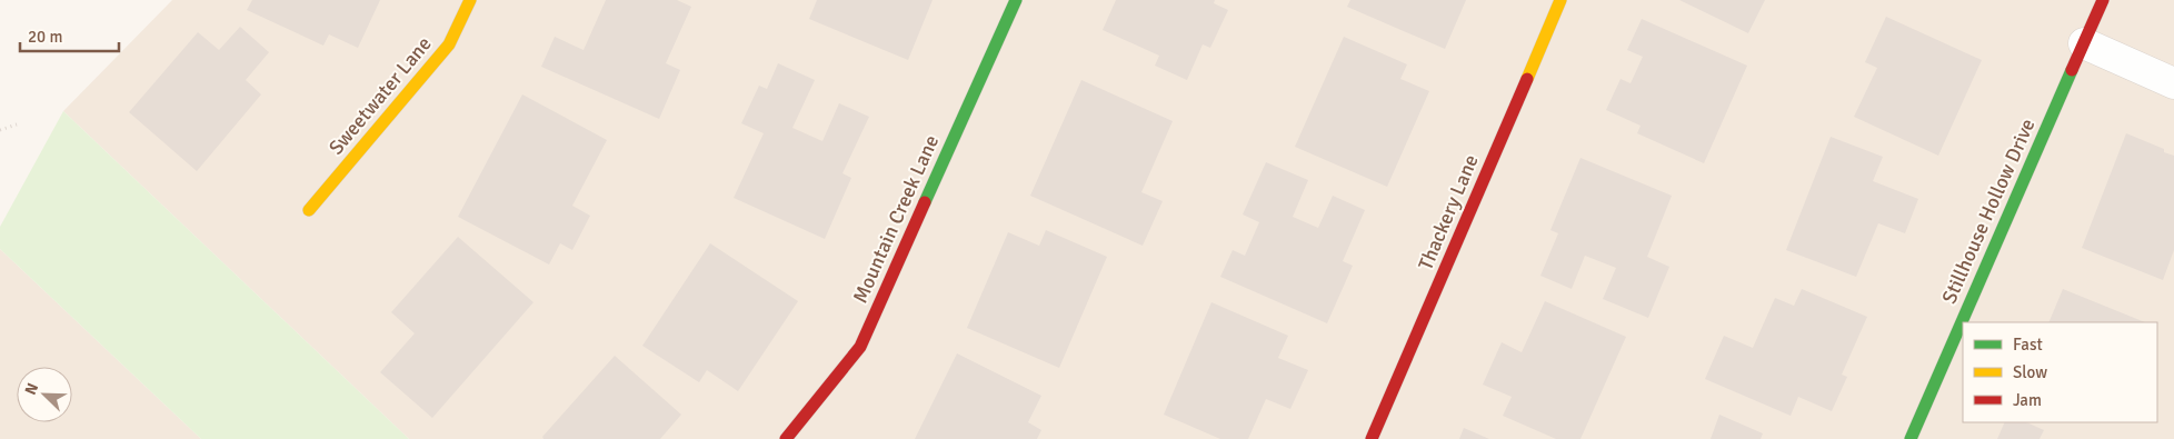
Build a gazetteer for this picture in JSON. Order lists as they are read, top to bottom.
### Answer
{
  "streets": {
    "street": [
      "Sweetwater Lane",
      "Stillhouse Hollow Drive",
      "Thackery Lane",
      "Mountain Creek Lane"
    ]
  },
  "legend": ["Fast", "Slow", "Jam"],
  "scale_bar": "20 m",
  "north": "top left"
}
